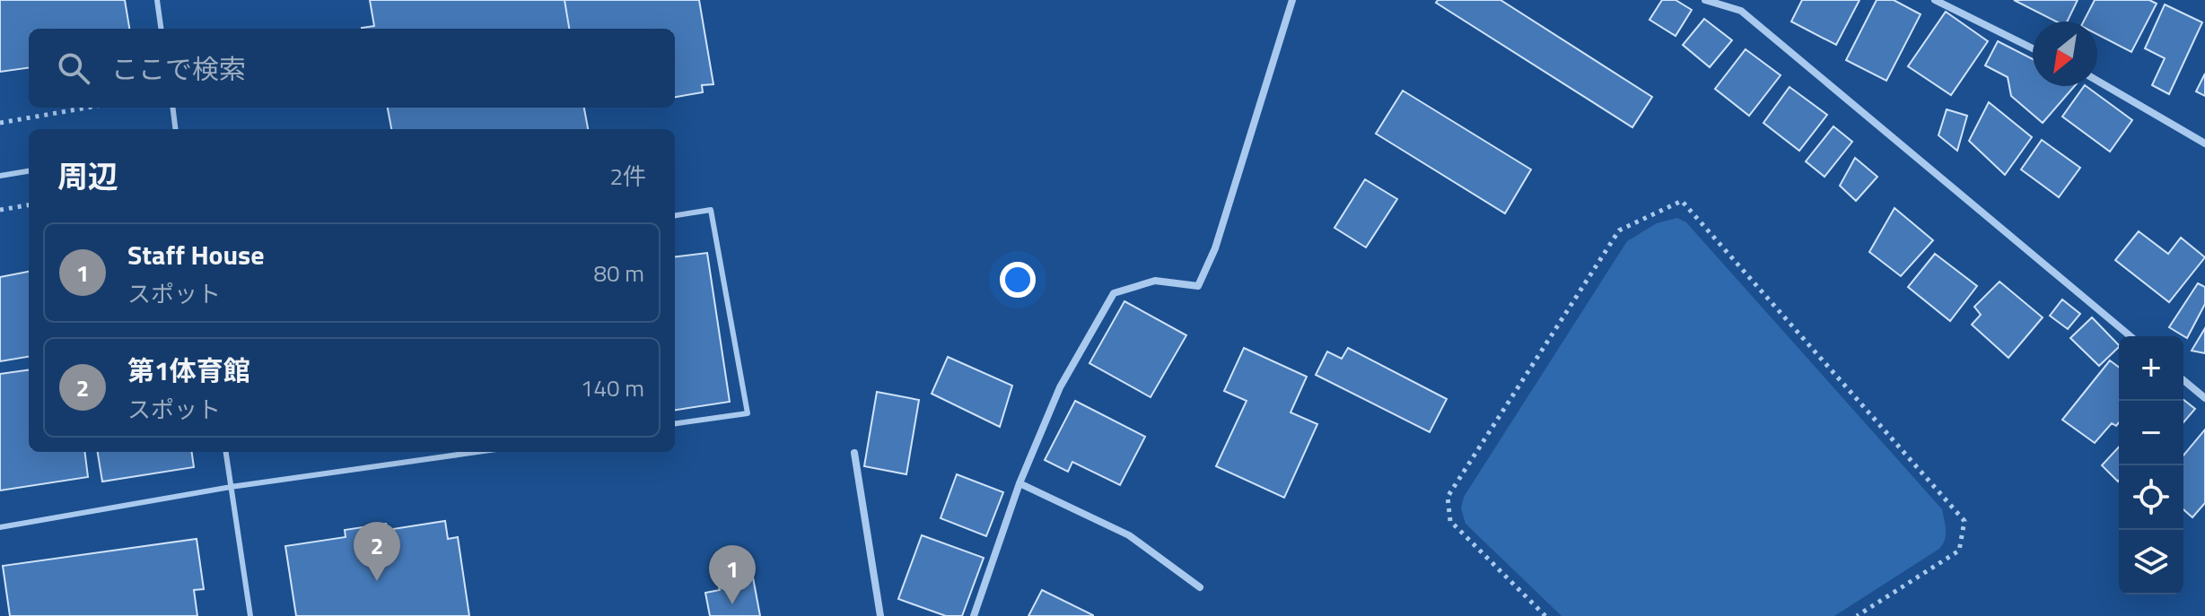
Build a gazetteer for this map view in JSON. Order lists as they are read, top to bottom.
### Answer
{
  "north": "bottom left",
  "page": {
    "search": "ここで検索",
    "heading": ["周辺", "2件"],
    "list": [
      {
        "mark": "1",
        "name": "Staff House",
        "note": "スポット",
        "value": "80 m"
      },
      {
        "mark": "2",
        "name": "第1体育館",
        "note": "スポット",
        "value": "140 m"
      }
    ],
    "map_buttons": ["+", "−"],
    "pins": ["2", "1"]
  }
}
